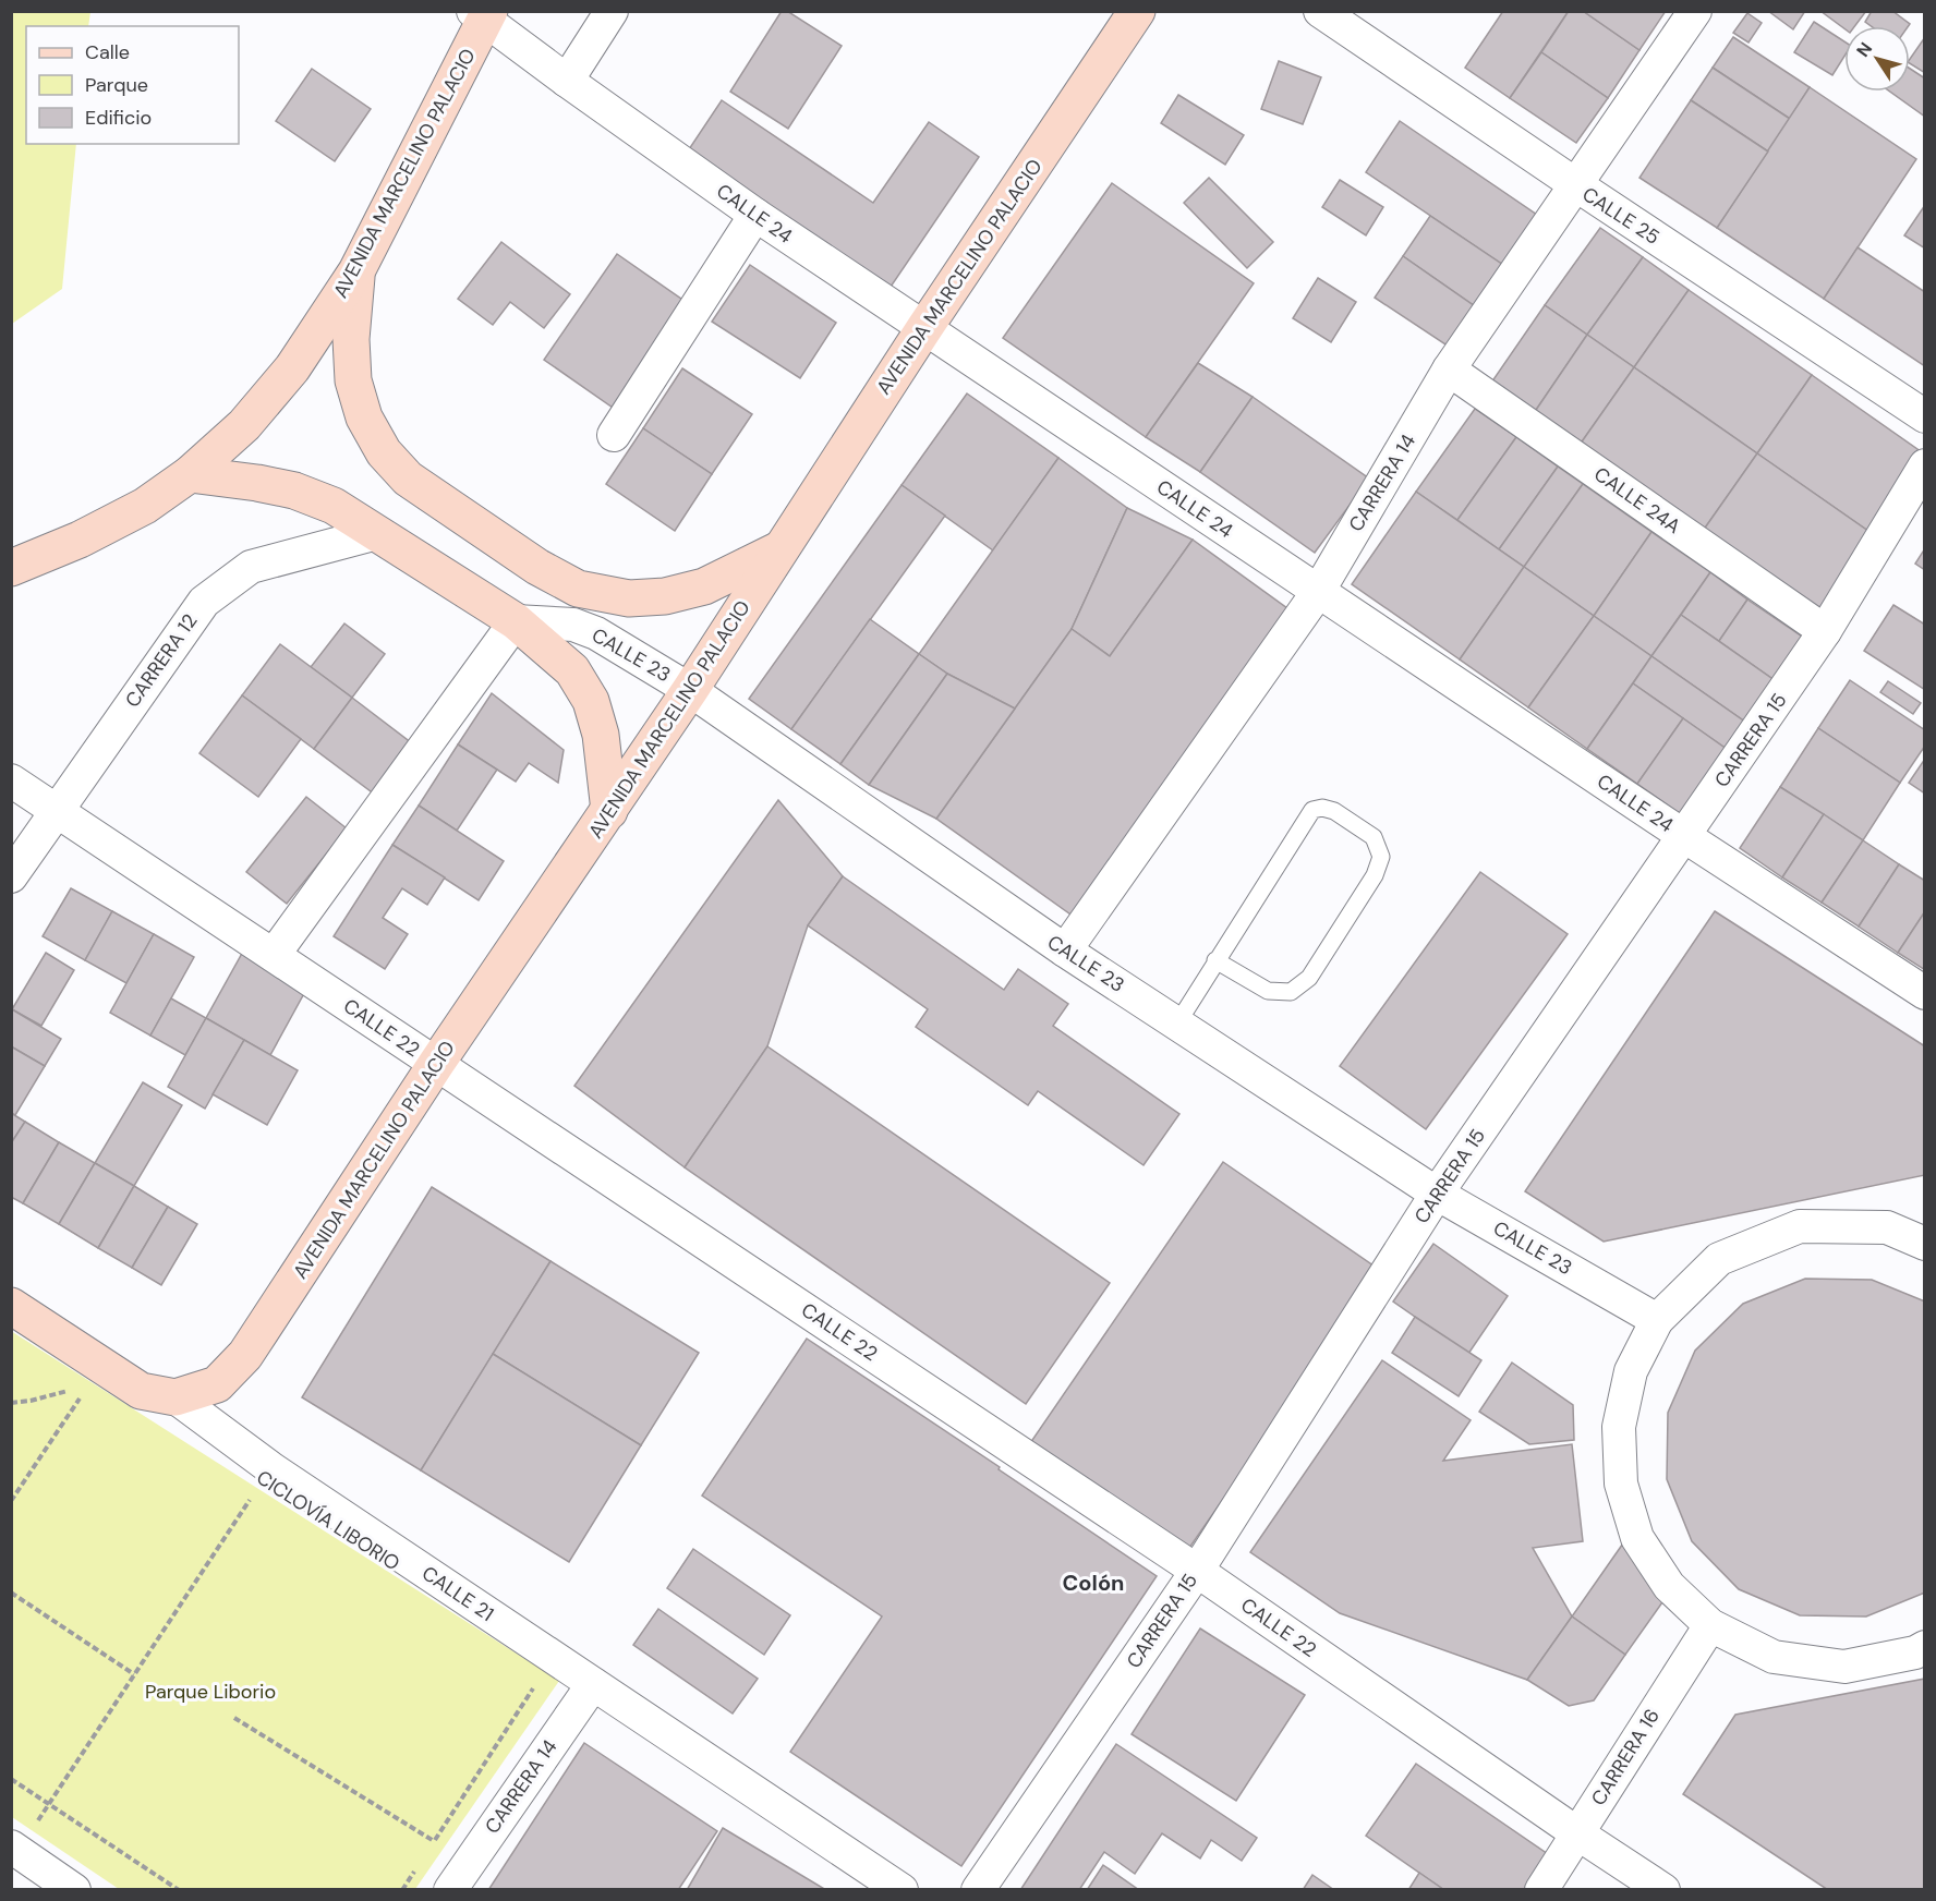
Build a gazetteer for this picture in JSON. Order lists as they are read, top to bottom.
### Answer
{
  "streets": {
    "main road": ["AVENIDA MARCELINO PALACIO", "CALLE 21"],
    "street": [
      "CALLE 24",
      "CALLE 25",
      "CARRERA 14",
      "CALLE 24A",
      "CALLE 23",
      "CARRERA 12",
      "CARRERA 15",
      "CALLE 22",
      "CARRERA 16"
    ]
  },
  "crossings": [
    ["AVENIDA MARCELINO PALACIO", "CALLE 24"],
    ["AVENIDA MARCELINO PALACIO", "CALLE 23"],
    ["AVENIDA MARCELINO PALACIO", "CALLE 22"],
    ["AVENIDA MARCELINO PALACIO", "CALLE 21"],
    ["CALLE 24", "CARRERA 14"],
    ["CALLE 24", "CARRERA 15"],
    ["CALLE 25", "CARRERA 14"],
    ["CARRERA 14", "CALLE 24A"],
    ["CARRERA 14", "CALLE 23"],
    ["CARRERA 14", "CALLE 21"],
    ["CALLE 24A", "CARRERA 15"],
    ["CALLE 23", "CARRERA 15"],
    ["CARRERA 12", "CALLE 22"],
    ["CARRERA 15", "CALLE 22"],
    ["CALLE 22", "CARRERA 16"]
  ],
  "districts": ["Colón"],
  "parks": ["Parque Liborio"],
  "legend": ["Calle", "Parque", "Edificio"],
  "north": "top left"
}
